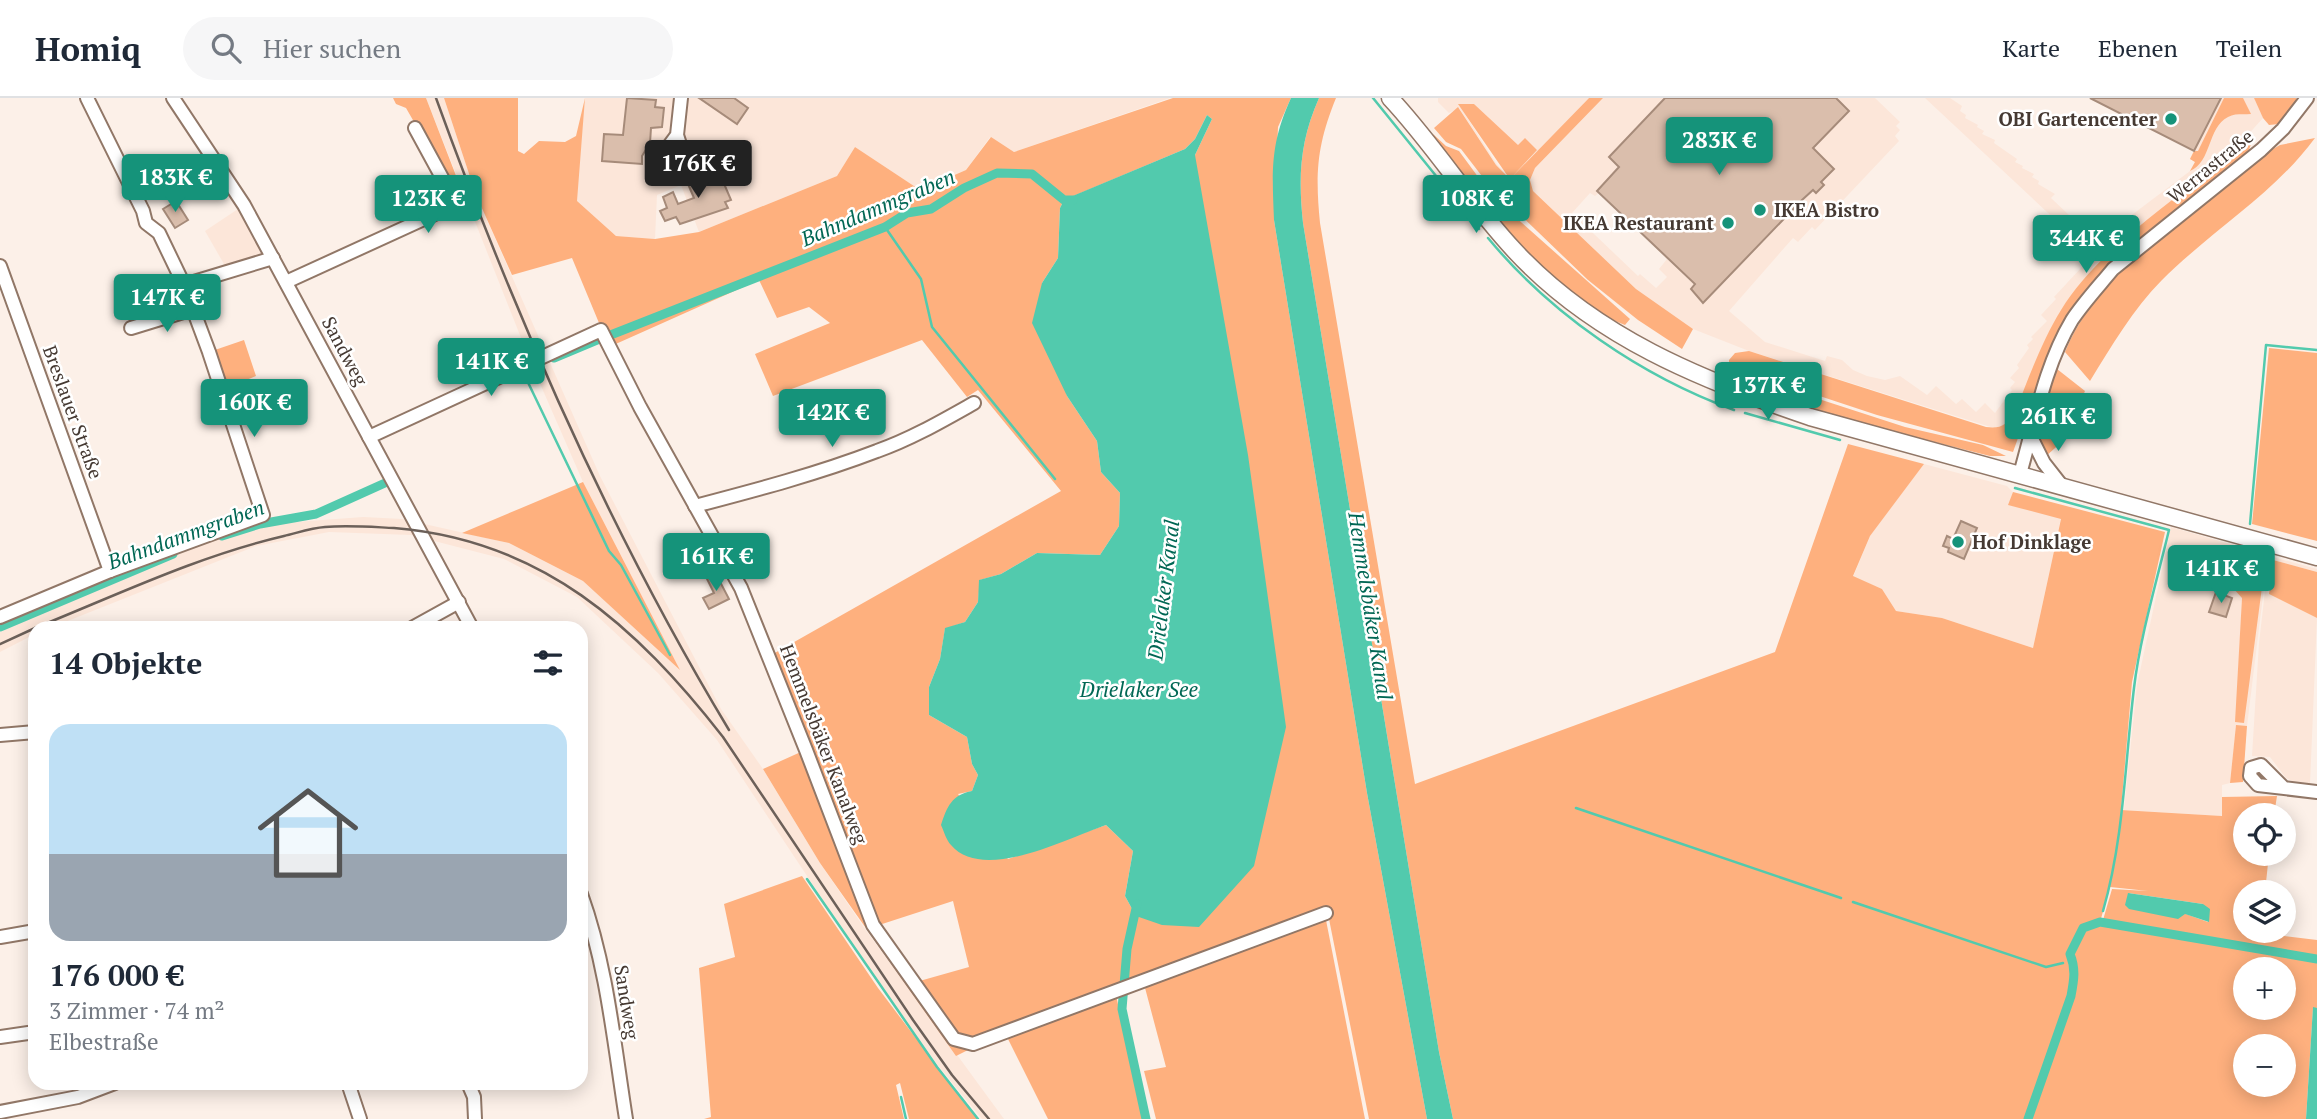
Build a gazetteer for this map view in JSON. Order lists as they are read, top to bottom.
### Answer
{
  "streets": {
    "street": [
      "Werrastraße",
      "Sandweg",
      "Breslauer Straße",
      "Hemmelsbäker Kanalweg"
    ]
  },
  "crossings": [
    ["Sandweg", "Hemmelsbäker Kanalweg"]
  ],
  "water": [
    "Bahndammgraben",
    "Drielaker Kanal",
    "Hemmelsbäker Kanal",
    "Drielaker See"
  ],
  "places": [
    "OBI Gartencenter",
    "IKEA Bistro",
    "IKEA Restaurant",
    "Hof Dinklage"
  ],
  "page": {
    "header": "Homiq",
    "search": "Hier suchen",
    "nav": ["Karte", "Ebenen", "Teilen"],
    "price": [
      "283K €",
      "176K €",
      "183K €",
      "123K €",
      "108K €",
      "344K €",
      "147K €",
      "141K €",
      "137K €",
      "160K €",
      "142K €",
      "261K €",
      "161K €",
      "141K €"
    ],
    "heading": "14 Objekte",
    "list": [
      {
        "name": "176 000 €",
        "note": "3 Zimmer · 74 m² · Elbestraße"
      }
    ],
    "map_buttons": ["+", "−"]
  }
}
